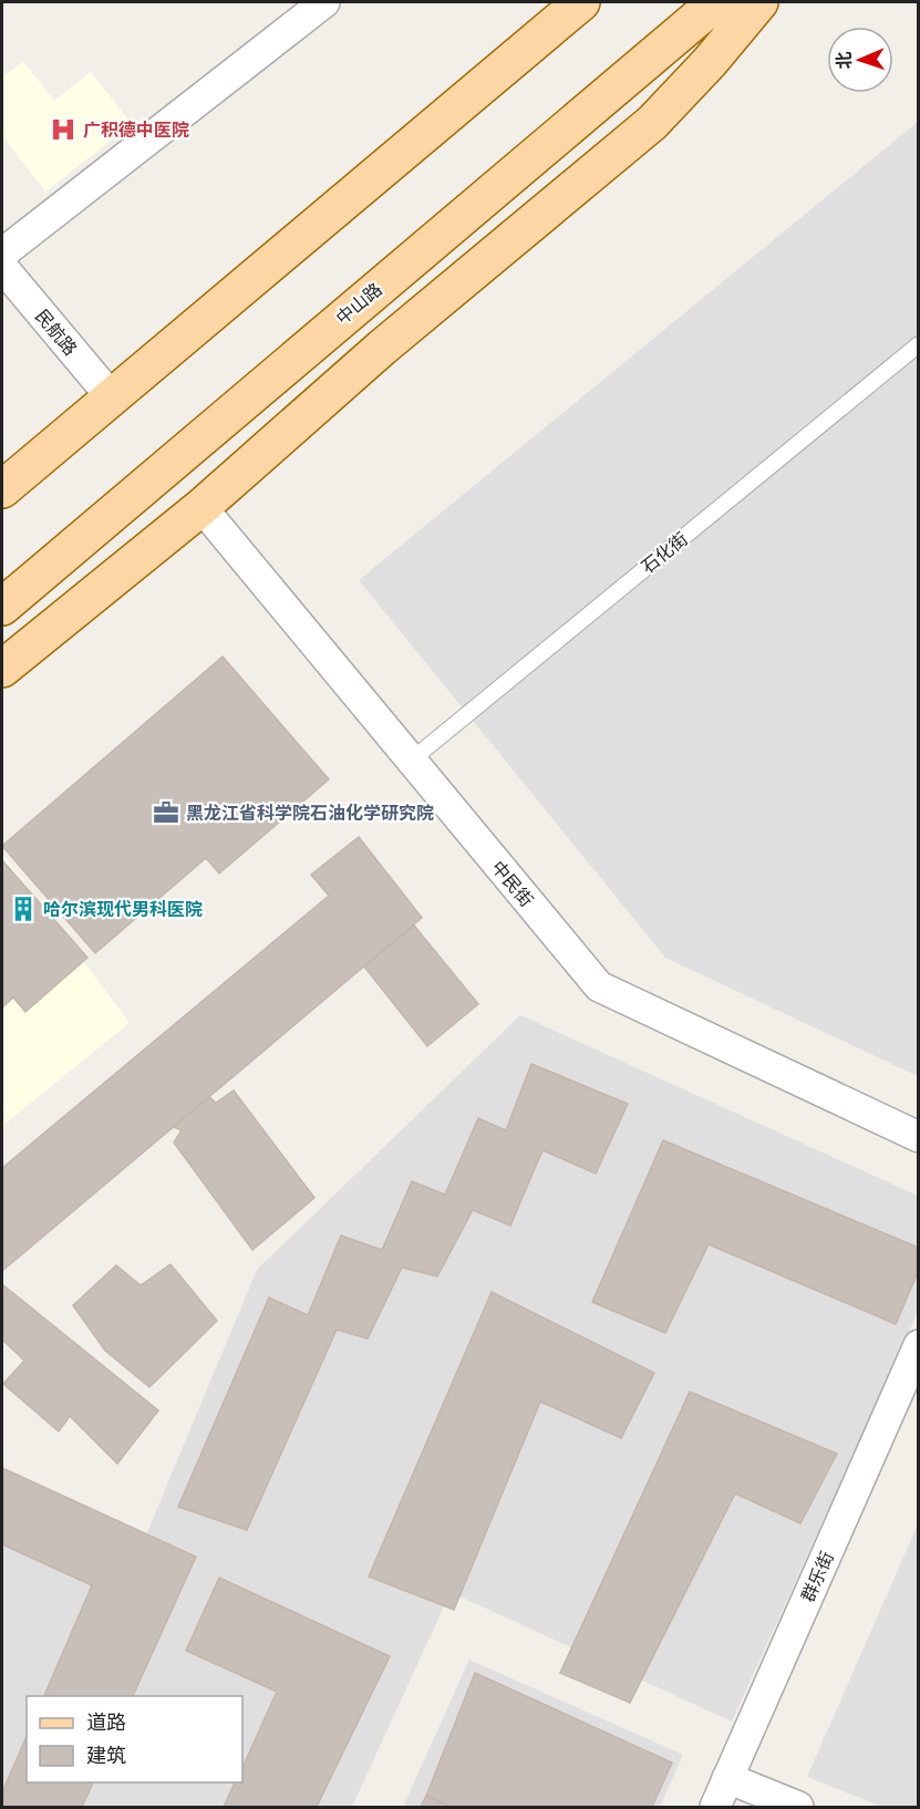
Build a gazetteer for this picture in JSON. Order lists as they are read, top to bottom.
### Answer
{
  "streets": {
    "main road": ["中山路"],
    "street": ["民航路", "中民街", "群乐街"],
    "lane": ["石化街"]
  },
  "crossings": [
    ["石化街", "中民街"]
  ],
  "places": {
    "hospital": ["广积德中医院"],
    "office": ["黑龙江省科学院石油化学研究院"],
    "building": ["哈尔滨现代男科医院"]
  },
  "legend": ["道路", "建筑"],
  "north": "left"
}
